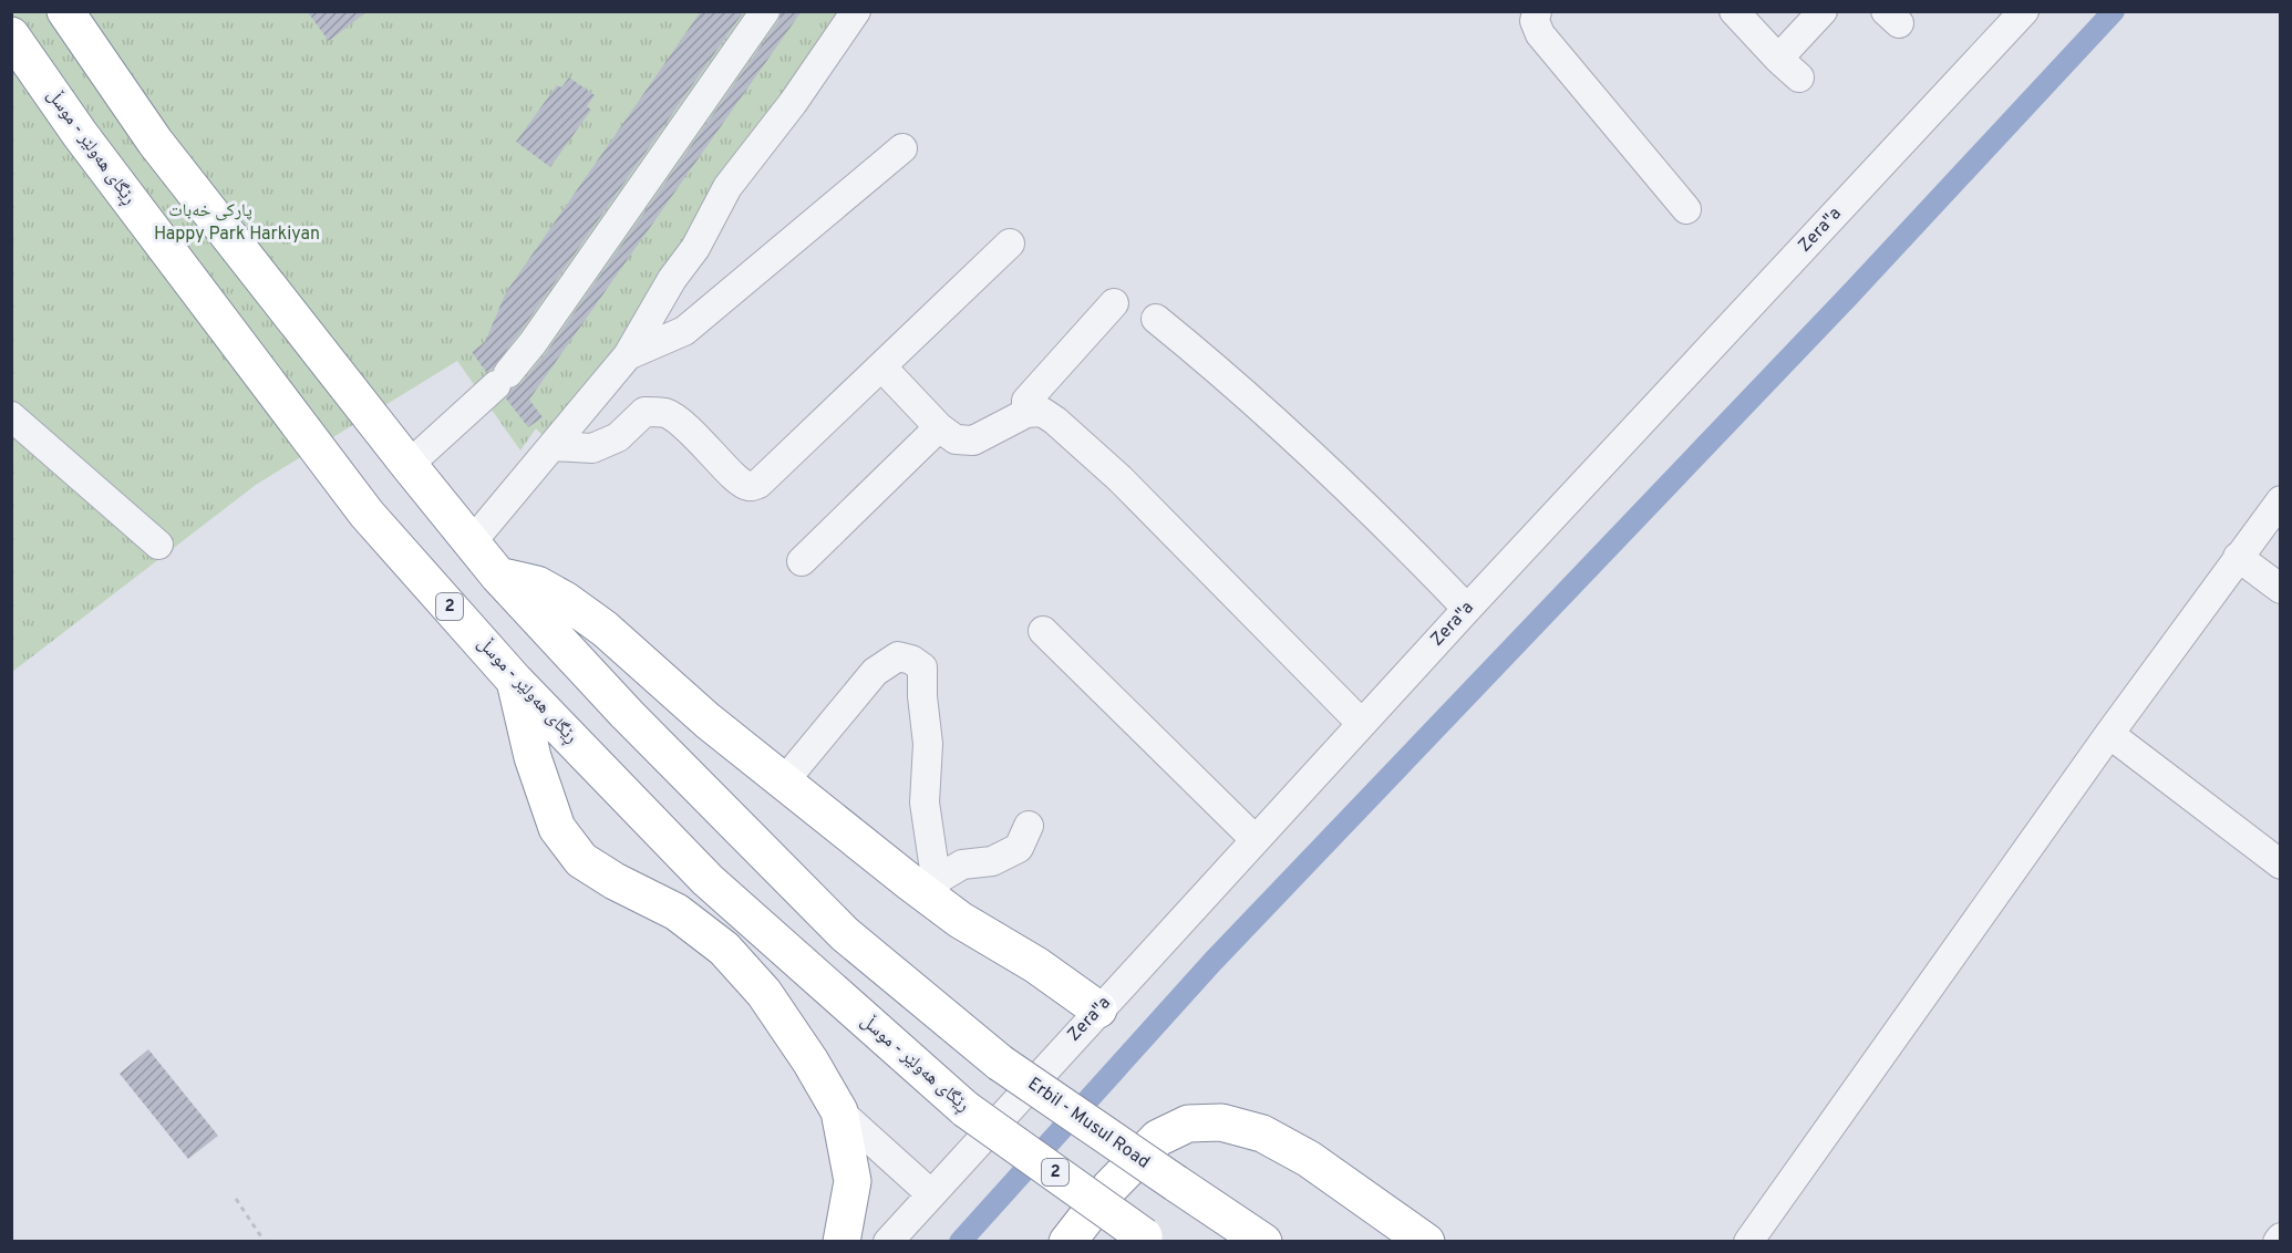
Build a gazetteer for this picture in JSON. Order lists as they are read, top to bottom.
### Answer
{
  "streets": {
    "highway": ["ڕێگای هەولێر - موسڵ", "2", "Erbil - Musul Road"],
    "street": ["Zera\"a"]
  },
  "parks": ["پارکی خەبات", "Happy Park Harkiyan"]
}
